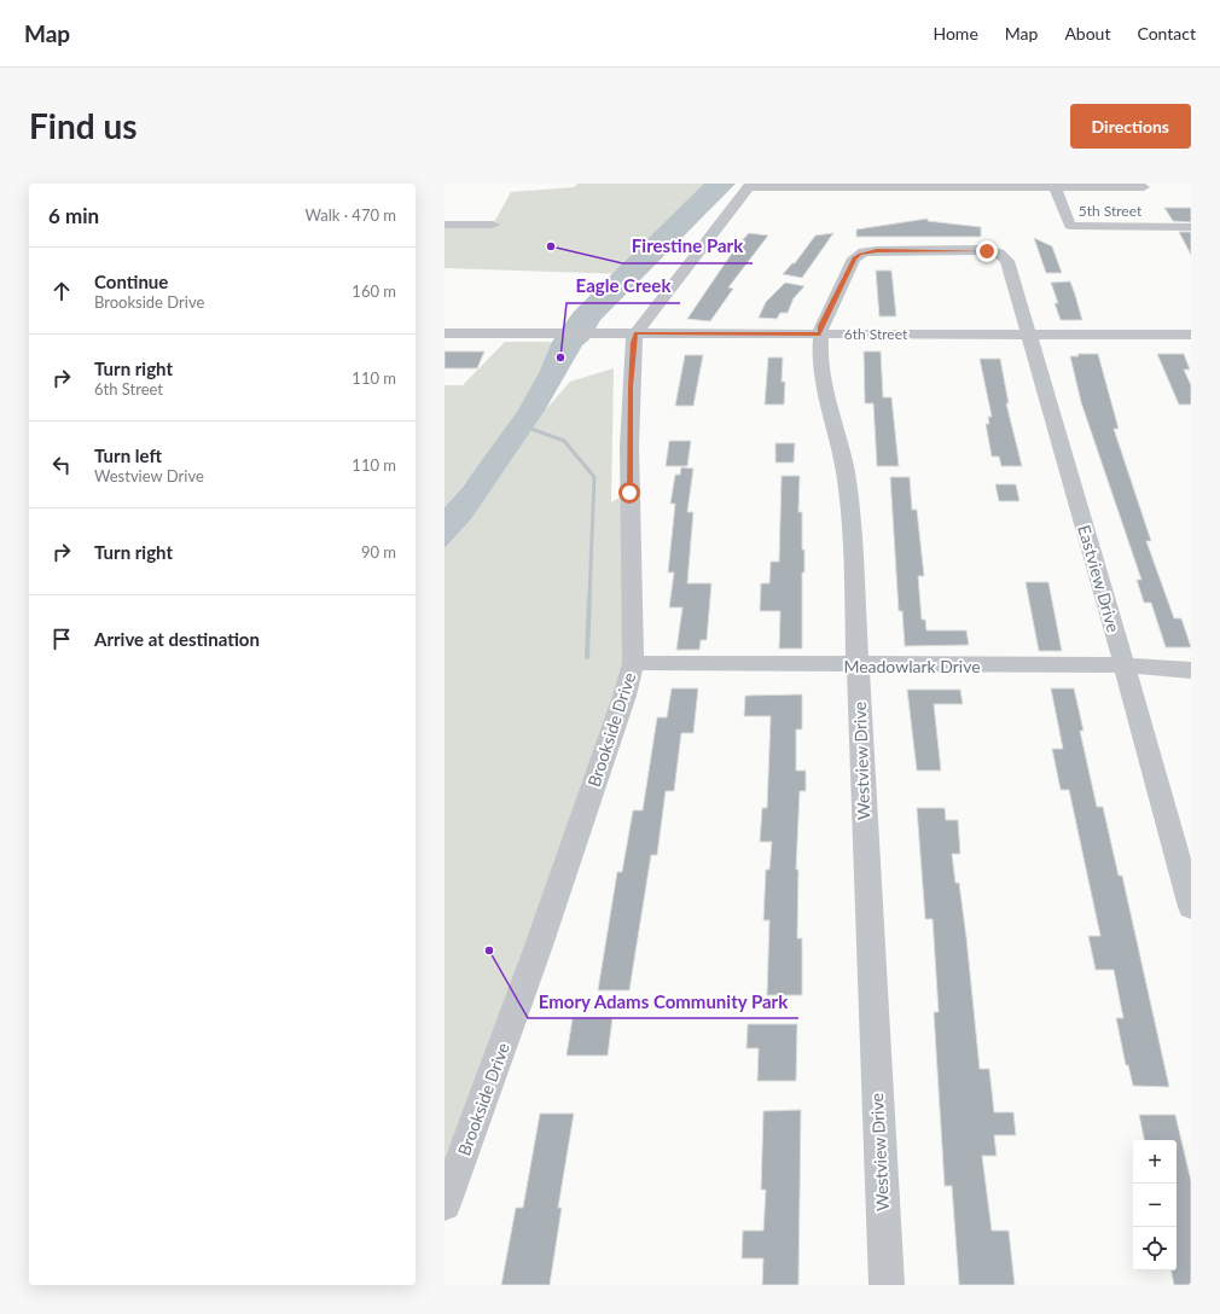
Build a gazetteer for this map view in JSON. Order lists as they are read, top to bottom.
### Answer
{
  "streets": {
    "street": [
      "5th Street",
      "6th Street",
      "Eastview Drive",
      "Meadowlark Drive",
      "Brookside Drive",
      "Westview Drive"
    ]
  },
  "crossings": [
    ["6th Street", "Eastview Drive"],
    ["6th Street", "Brookside Drive"],
    ["6th Street", "Westview Drive"],
    ["Eastview Drive", "Meadowlark Drive"],
    ["Eastview Drive", "Westview Drive"],
    ["Meadowlark Drive", "Brookside Drive"],
    ["Meadowlark Drive", "Westview Drive"]
  ],
  "places": ["Firestine Park", "Eagle Creek", "Emory Adams Community Park"],
  "page": {
    "header": "Map",
    "nav": [
      "Home",
      "Map",
      "About",
      "Contact"
    ],
    "buttons": "Directions",
    "title": "Find us",
    "heading": ["6 min", "Walk · 470 m"],
    "list": [
      ["Continue", "Brookside Drive", "160 m"],
      ["Turn right", "6th Street", "110 m"],
      ["Turn left", "Westview Drive", "110 m"],
      ["Turn right", "90 m"],
      "Arrive at destination"
    ],
    "map_buttons": ["+", "−"]
  }
}
